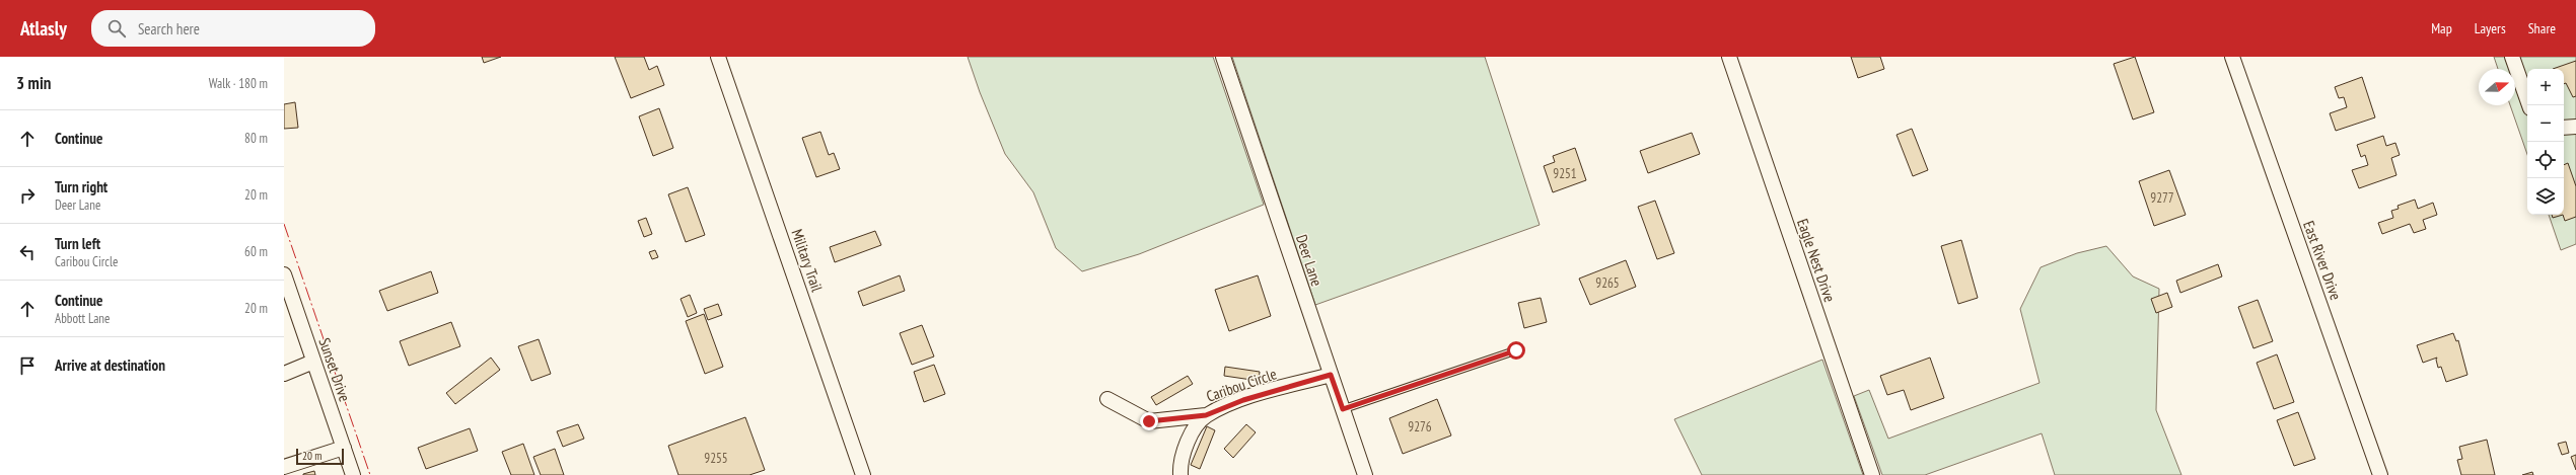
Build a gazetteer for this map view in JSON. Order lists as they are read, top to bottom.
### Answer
{
  "streets": {
    "street": [
      "Military Trail",
      "Deer Lane",
      "Eagle Nest Drive",
      "East River Drive",
      "Sunset Drive",
      "Caribou Circle"
    ]
  },
  "crossings": [
    ["Deer Lane", "Caribou Circle"]
  ],
  "house_numbers": [
    "9251",
    "9277",
    "9265",
    "9276",
    "9255"
  ],
  "scale_bar": "20 m",
  "north": "right",
  "page": {
    "header": "Atlasly",
    "search": "Search here",
    "nav": ["Map", "Layers", "Share"],
    "heading": ["3 min", "Walk · 180 m"],
    "map_buttons": ["+", "−"],
    "list": [
      ["Continue", "80 m"],
      ["Turn right", "Deer Lane", "20 m"],
      ["Turn left", "Caribou Circle", "60 m"],
      ["Continue", "Abbott Lane", "20 m"],
      "Arrive at destination"
    ],
    "scale": "20 m"
  }
}
